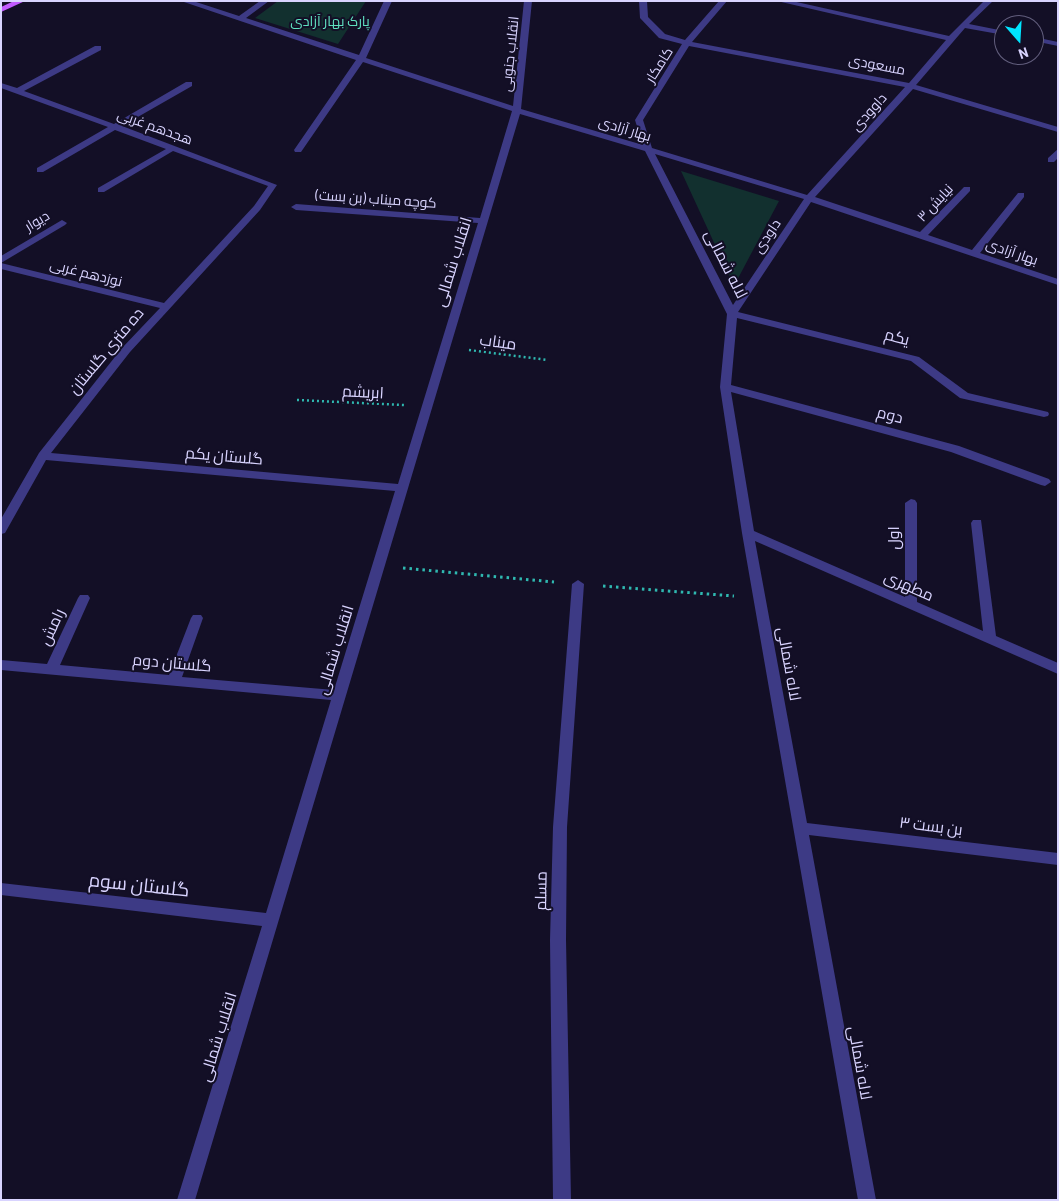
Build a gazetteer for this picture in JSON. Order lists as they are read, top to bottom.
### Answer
{
  "streets": {
    "street": [
      "انقلاب جنوبی",
      "کامکار",
      "مسعودی",
      "داوودی",
      "هجدهم غربی",
      "بهار آزادی",
      "کوچه میناب (بن بست)",
      "نیایش ۳",
      "دیوار",
      "داودی",
      "انقلاب شمالی",
      "لاله شمالی",
      "نوزدهم غربی",
      "یکم",
      "ده متری گلستان",
      "دوم",
      "گلستان یکم",
      "اول",
      "مطهری",
      "رامش",
      "گلستان دوم",
      "بن بست ۳",
      "گلستان سوم",
      "مسلم"
    ],
    "path": ["میناب", "ابریشم"]
  },
  "crossings": [
    ["انقلاب جنوبی", "بهار آزادی"],
    ["انقلاب جنوبی", "انقلاب شمالی"],
    ["کامکار", "مسعودی"],
    ["کامکار", "بهار آزادی"],
    ["کامکار", "لاله شمالی"],
    ["مسعودی", "داوودی"],
    ["داوودی", "بهار آزادی"],
    ["داوودی", "داودی"],
    ["هجدهم غربی", "ده متری گلستان"],
    ["بهار آزادی", "نیایش ۳"],
    ["بهار آزادی", "داودی"],
    ["بهار آزادی", "انقلاب شمالی"],
    ["بهار آزادی", "لاله شمالی"],
    ["کوچه میناب (بن بست)", "انقلاب شمالی"],
    ["داودی", "لاله شمالی"],
    ["داودی", "یکم"],
    ["انقلاب شمالی", "میناب"],
    ["انقلاب شمالی", "ابریشم"],
    ["انقلاب شمالی", "گلستان یکم"],
    ["انقلاب شمالی", "گلستان دوم"],
    ["انقلاب شمالی", "گلستان سوم"],
    ["لاله شمالی", "یکم"],
    ["لاله شمالی", "دوم"],
    ["لاله شمالی", "مطهری"],
    ["لاله شمالی", "بن بست ۳"],
    ["نوزدهم غربی", "ده متری گلستان"],
    ["ده متری گلستان", "گلستان یکم"],
    ["اول", "مطهری"],
    ["رامش", "گلستان دوم"]
  ],
  "parks": ["پارک بهار آزادی"],
  "north": "bottom"
}
